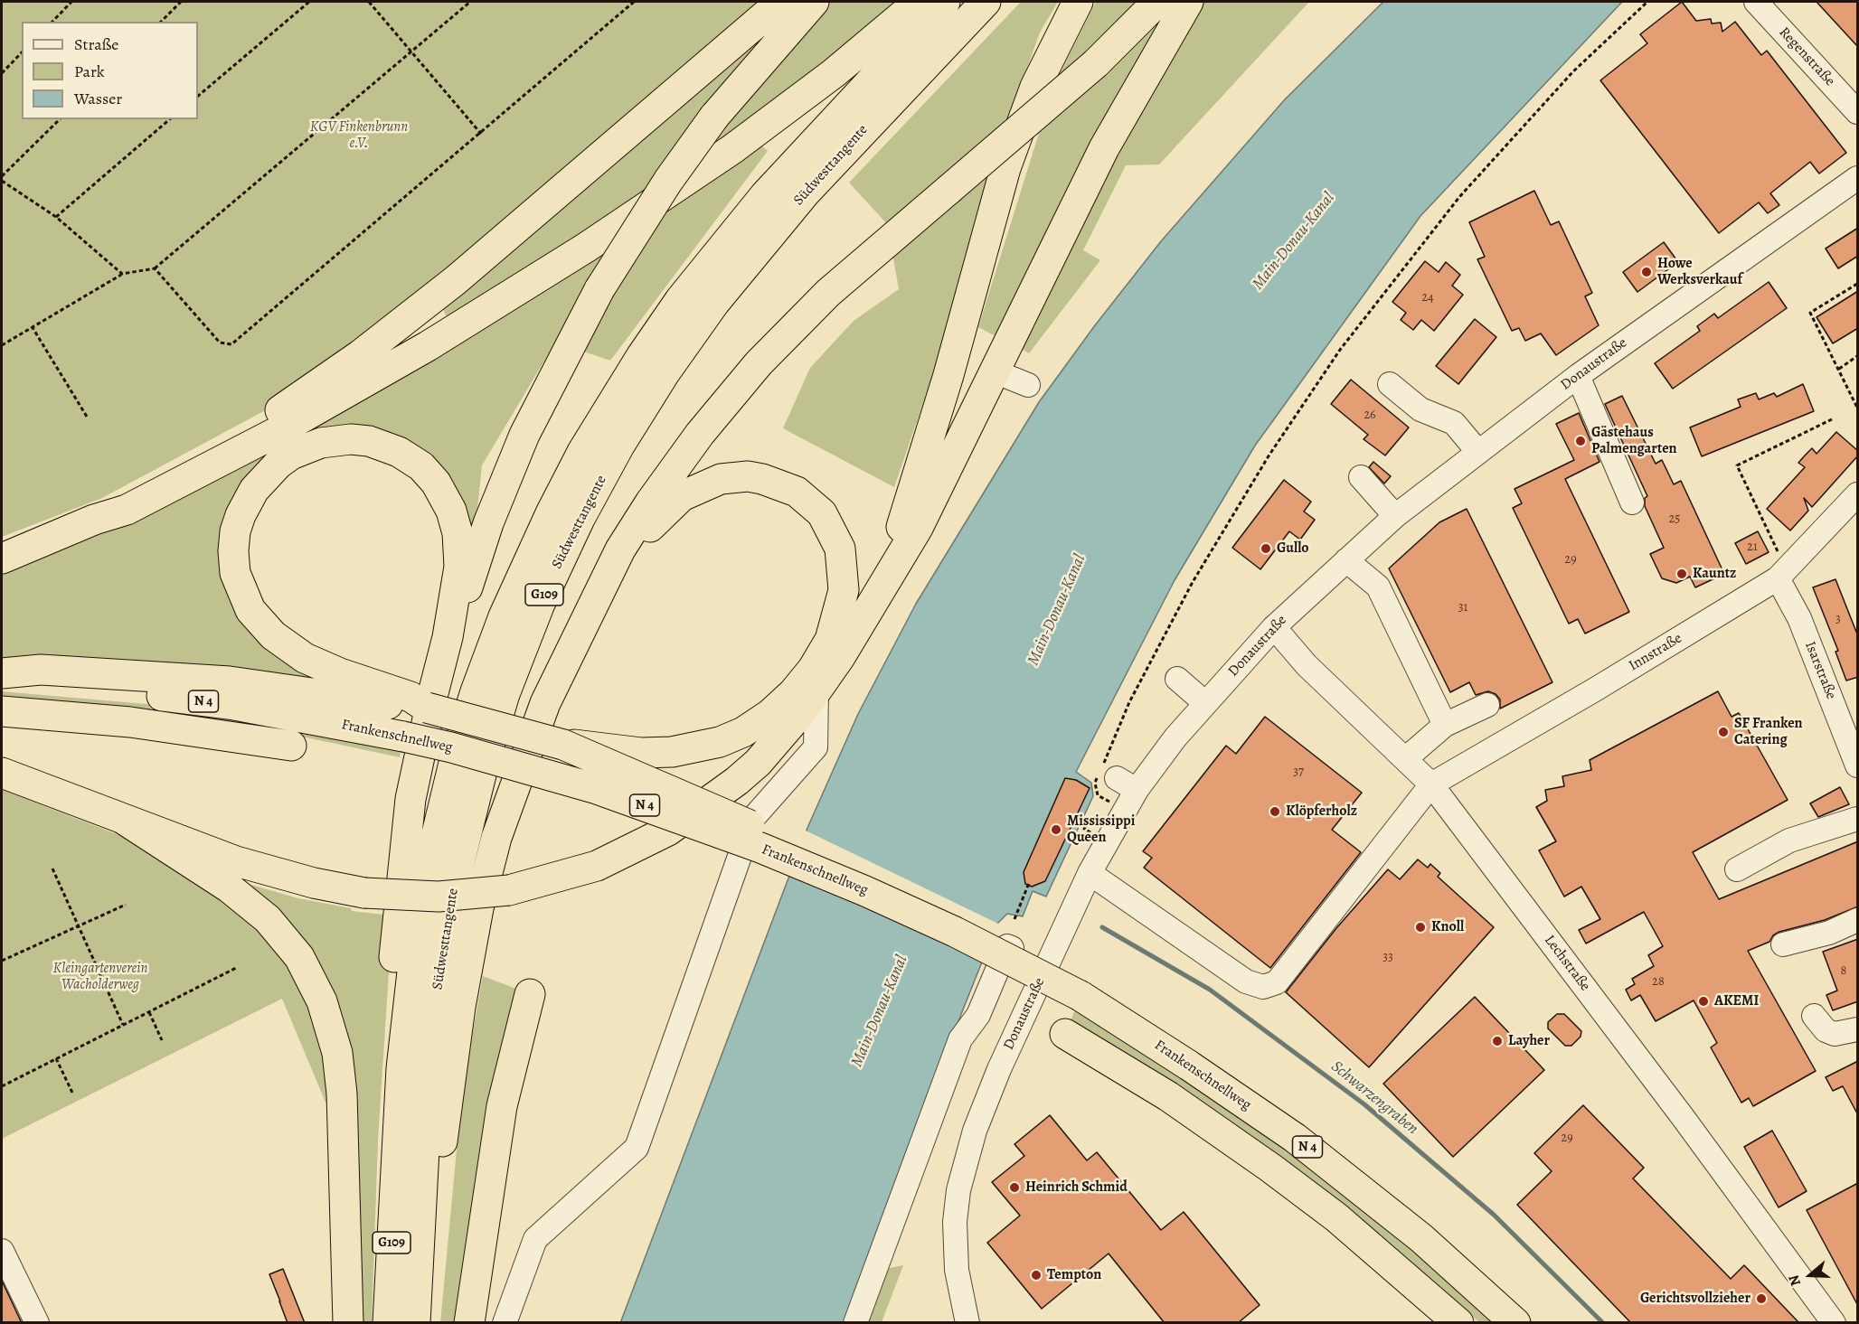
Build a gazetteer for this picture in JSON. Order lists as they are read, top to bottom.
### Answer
{
  "streets": {
    "highway": [
      "Südwesttangente",
      "G109",
      "N 4",
      "Frankenschnellweg"
    ],
    "street": [
      "Regenstraße",
      "Donaustraße",
      "Innstraße",
      "Isarstraße",
      "Lechstraße"
    ]
  },
  "crossings": [
    ["Donaustraße", "Lechstraße"],
    ["Innstraße", "Isarstraße"],
    ["Innstraße", "Lechstraße"]
  ],
  "water": ["Main-Donau-Kanal", "Schwarzengraben"],
  "parks": ["KGV Finkenbrunn e.V.", "Kleingartenverein Wacholderweg"],
  "places": [
    "Howe Werksverkauf",
    "Gästehaus Palmengarten",
    "Gullo",
    "Kauntz",
    "SF Franken Catering",
    "Klöpferholz",
    "Mississippi Queen",
    "Knoll",
    "AKEMI",
    "Layher",
    "Heinrich Schmid",
    "Tempton",
    "Gerichtsvollzieher"
  ],
  "house_numbers": [
    "24",
    "26",
    "25",
    "21",
    "29",
    "31",
    "3",
    "37",
    "33",
    "8",
    "28",
    "29"
  ],
  "legend": ["Straße", "Park", "Wasser"],
  "north": "left"
}
